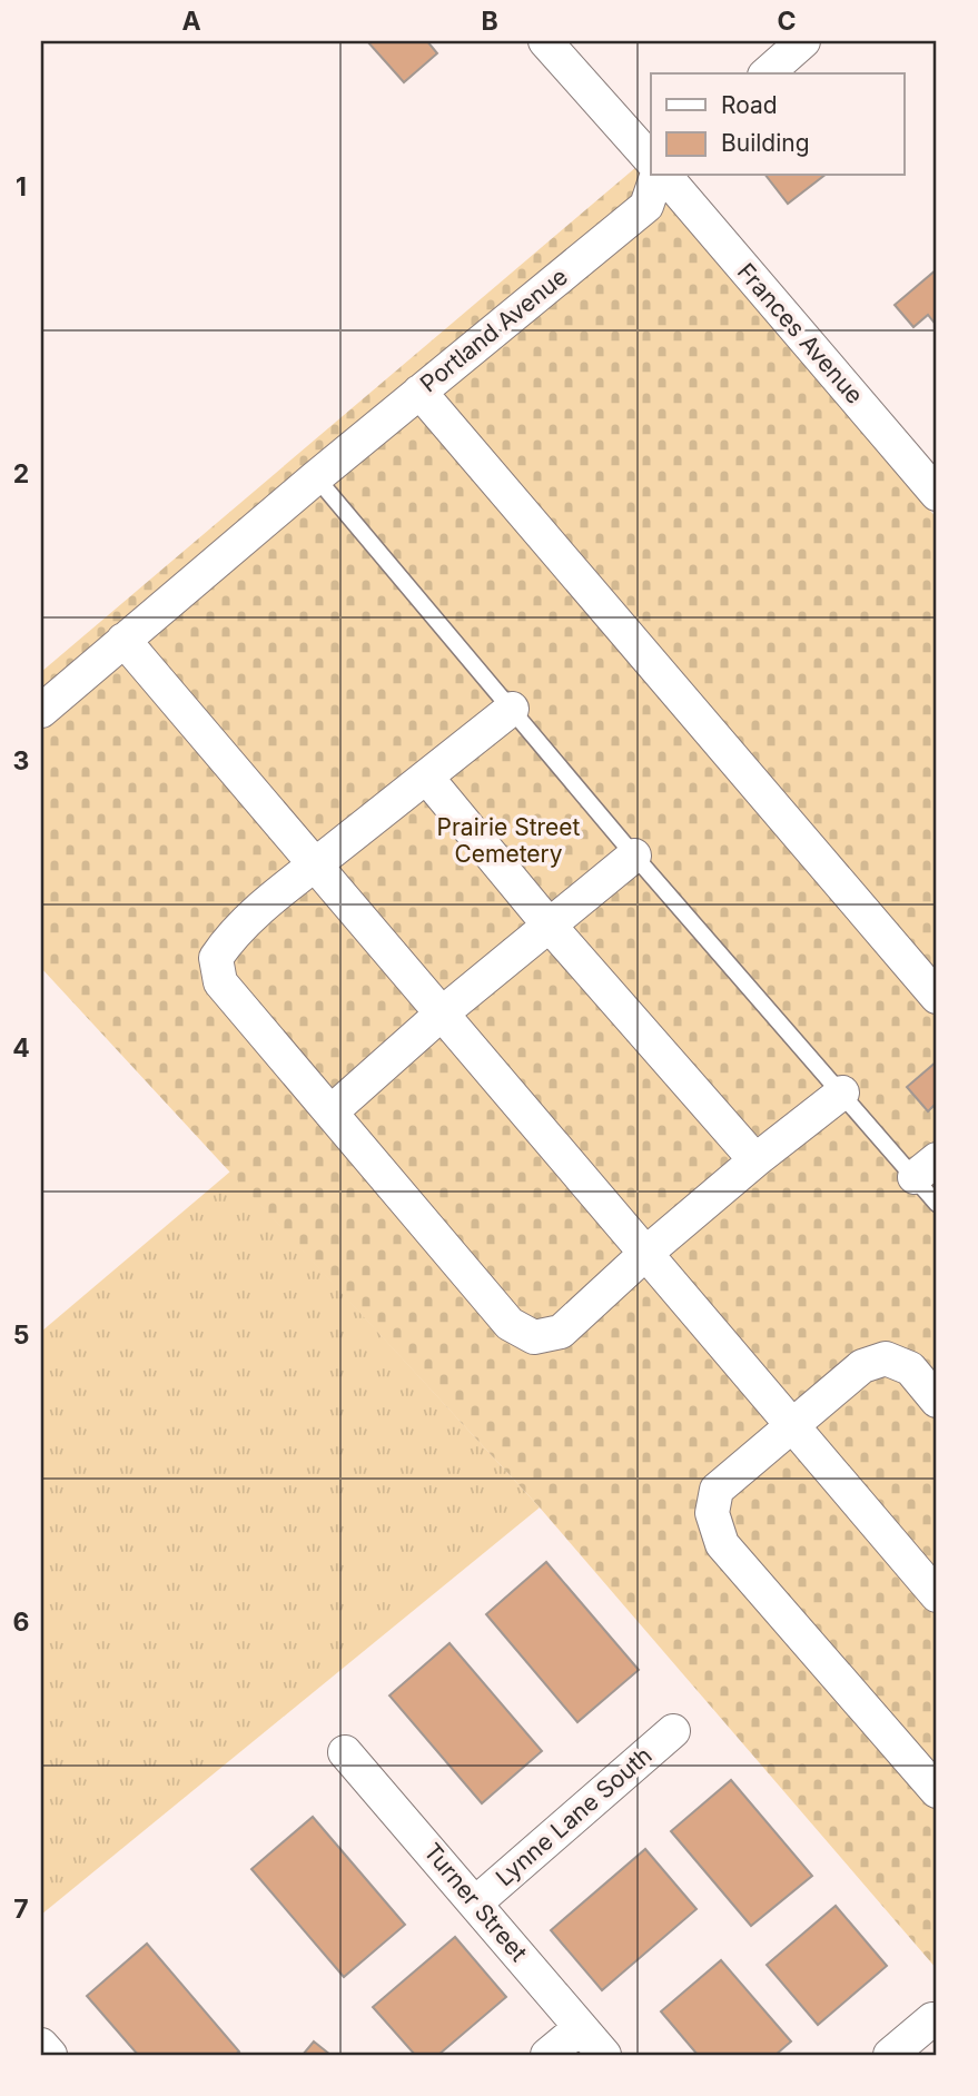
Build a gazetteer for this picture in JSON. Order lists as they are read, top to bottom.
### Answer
{
  "streets": {
    "street": [
      "Portland Avenue",
      "Frances Avenue",
      "Lynne Lane South",
      "Turner Street"
    ]
  },
  "crossings": [
    ["Lynne Lane South", "Turner Street"]
  ],
  "parks": ["Prairie Street Cemetery"],
  "legend": ["Road", "Building"],
  "grid": {
    "columns": ["A", "B", "C"],
    "rows": [
      "1",
      "2",
      "3",
      "4",
      "5",
      "6",
      "7"
    ]
  }
}
